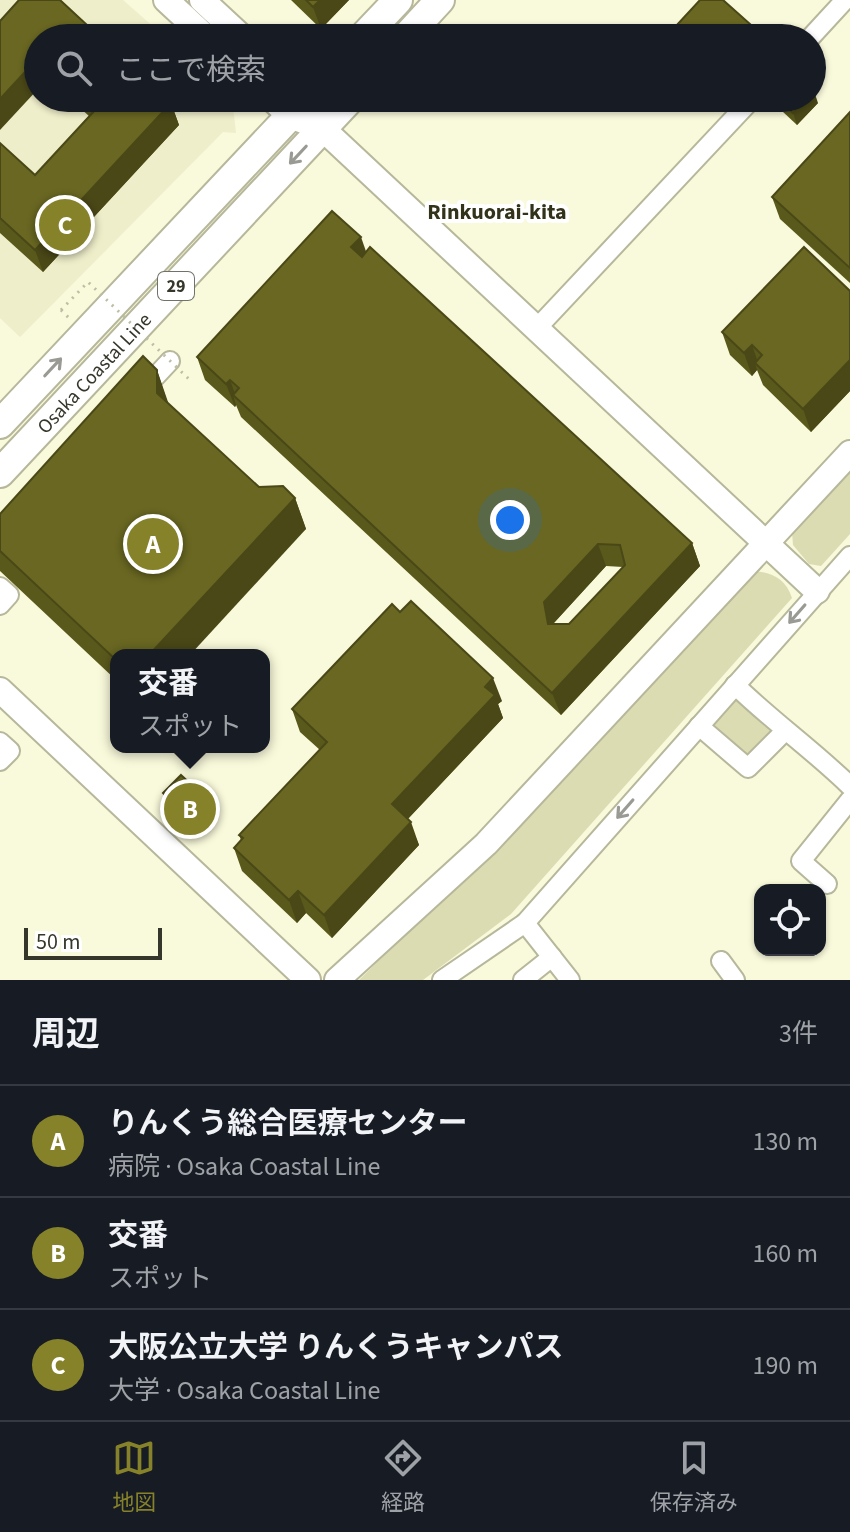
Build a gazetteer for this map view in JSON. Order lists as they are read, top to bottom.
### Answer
{
  "streets": {
    "main road": ["29", "Osaka Coastal Line"]
  },
  "districts": ["Rinkuorai-kita"],
  "scale_bar": "50 m",
  "page": {
    "search": "ここで検索",
    "pins": ["C", "A", "B"],
    "popup": ["交番", "スポット"],
    "scale": "50 m",
    "heading": ["周辺", "3件"],
    "list": [
      {
        "mark": "A",
        "name": "りんくう総合医療センター",
        "note": "病院 · Osaka Coastal Line",
        "value": "130 m"
      },
      {
        "mark": "B",
        "name": "交番",
        "note": "スポット",
        "value": "160 m"
      },
      {
        "mark": "C",
        "name": "大阪公立大学 りんくうキャンパス",
        "note": "大学 · Osaka Coastal Line",
        "value": "190 m"
      }
    ],
    "nav": ["地図", "経路", "保存済み"]
  }
}
